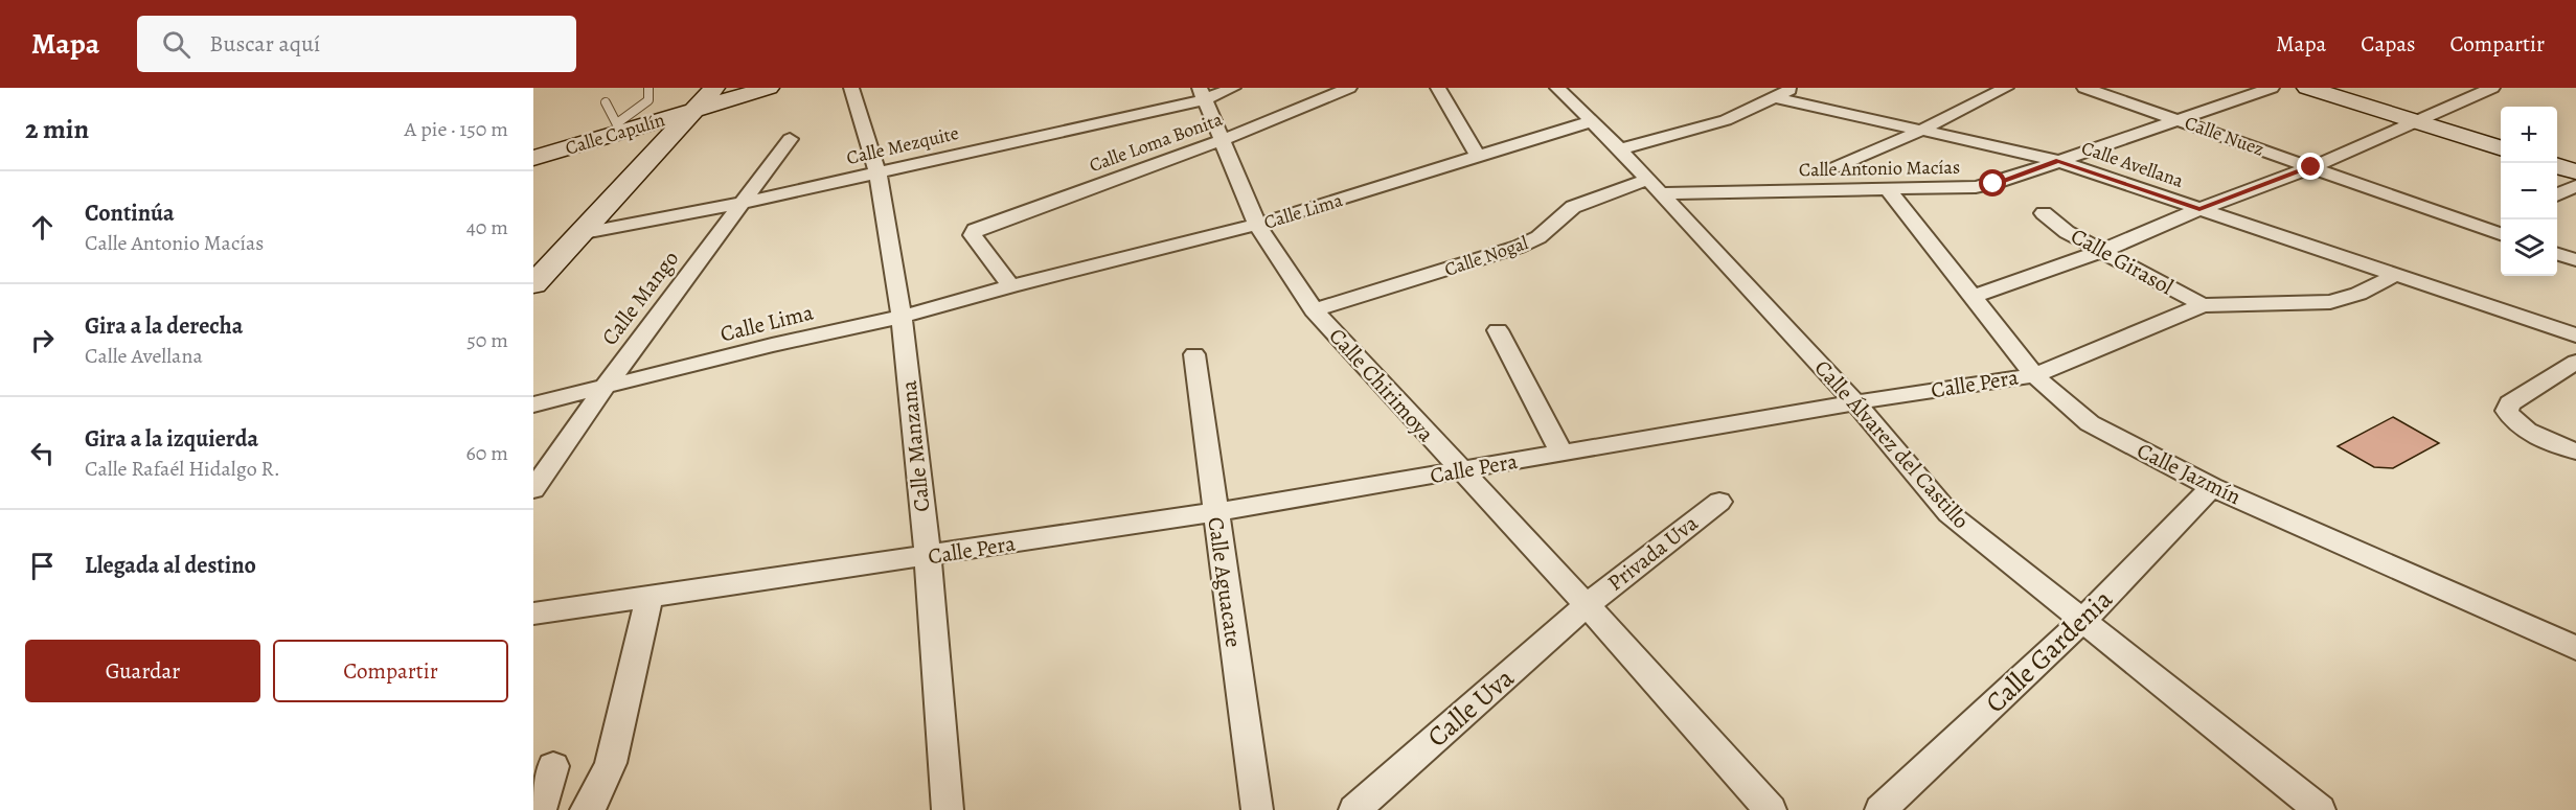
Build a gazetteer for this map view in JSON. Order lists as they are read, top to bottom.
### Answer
{
  "streets": {
    "street": [
      "Calle Capulín",
      "Calle Nuez",
      "Calle Loma Bonita",
      "Calle Mezquite",
      "Calle Avellana",
      "Calle Antonio Macías",
      "Calle Lima",
      "Calle Nogal",
      "Calle Girasol",
      "Calle Mango",
      "Calle Pera",
      "Calle Chirimoya",
      "Calle Álvarez del Castillo",
      "Calle Manzana",
      "Calle Jazmín",
      "Privada Uva",
      "Calle Aguacate",
      "Calle Gardenia",
      "Calle Uva"
    ]
  },
  "crossings": [
    ["Calle Nuez", "Calle Antonio Macías"],
    ["Calle Loma Bonita", "Calle Lima"],
    ["Calle Loma Bonita", "Calle Chirimoya"],
    ["Calle Mezquite", "Calle Mango"],
    ["Calle Mezquite", "Calle Chirimoya"],
    ["Calle Mezquite", "Calle Manzana"],
    ["Calle Avellana", "Calle Antonio Macías"],
    ["Calle Avellana", "Calle Pera"],
    ["Calle Antonio Macías", "Calle Nogal"],
    ["Calle Antonio Macías", "Calle Álvarez del Castillo"],
    ["Calle Antonio Macías", "Calle Jazmín"],
    ["Calle Lima", "Calle Mango"],
    ["Calle Lima", "Calle Chirimoya"],
    ["Calle Lima", "Calle Álvarez del Castillo"],
    ["Calle Lima", "Calle Manzana"],
    ["Calle Nogal", "Calle Chirimoya"],
    ["Calle Nogal", "Calle Álvarez del Castillo"],
    ["Calle Girasol", "Calle Pera"],
    ["Calle Pera", "Calle Chirimoya"],
    ["Calle Pera", "Calle Álvarez del Castillo"],
    ["Calle Pera", "Calle Manzana"],
    ["Calle Pera", "Calle Jazmín"],
    ["Calle Pera", "Calle Aguacate"],
    ["Calle Chirimoya", "Privada Uva"],
    ["Calle Chirimoya", "Calle Uva"],
    ["Calle Álvarez del Castillo", "Calle Gardenia"],
    ["Calle Jazmín", "Calle Gardenia"],
    ["Privada Uva", "Calle Uva"]
  ],
  "page": {
    "header": "Mapa",
    "search": "Buscar aquí",
    "nav": ["Mapa", "Capas", "Compartir"],
    "heading": ["2 min", "A pie · 150 m"],
    "map_buttons": ["+", "−"],
    "list": [
      ["Continúa", "Calle Antonio Macías", "40 m"],
      ["Gira a la derecha", "Calle Avellana", "50 m"],
      ["Gira a la izquierda", "Calle Rafaél Hidalgo R.", "60 m"],
      "Llegada al destino"
    ],
    "buttons": ["Guardar", "Compartir"]
  }
}
